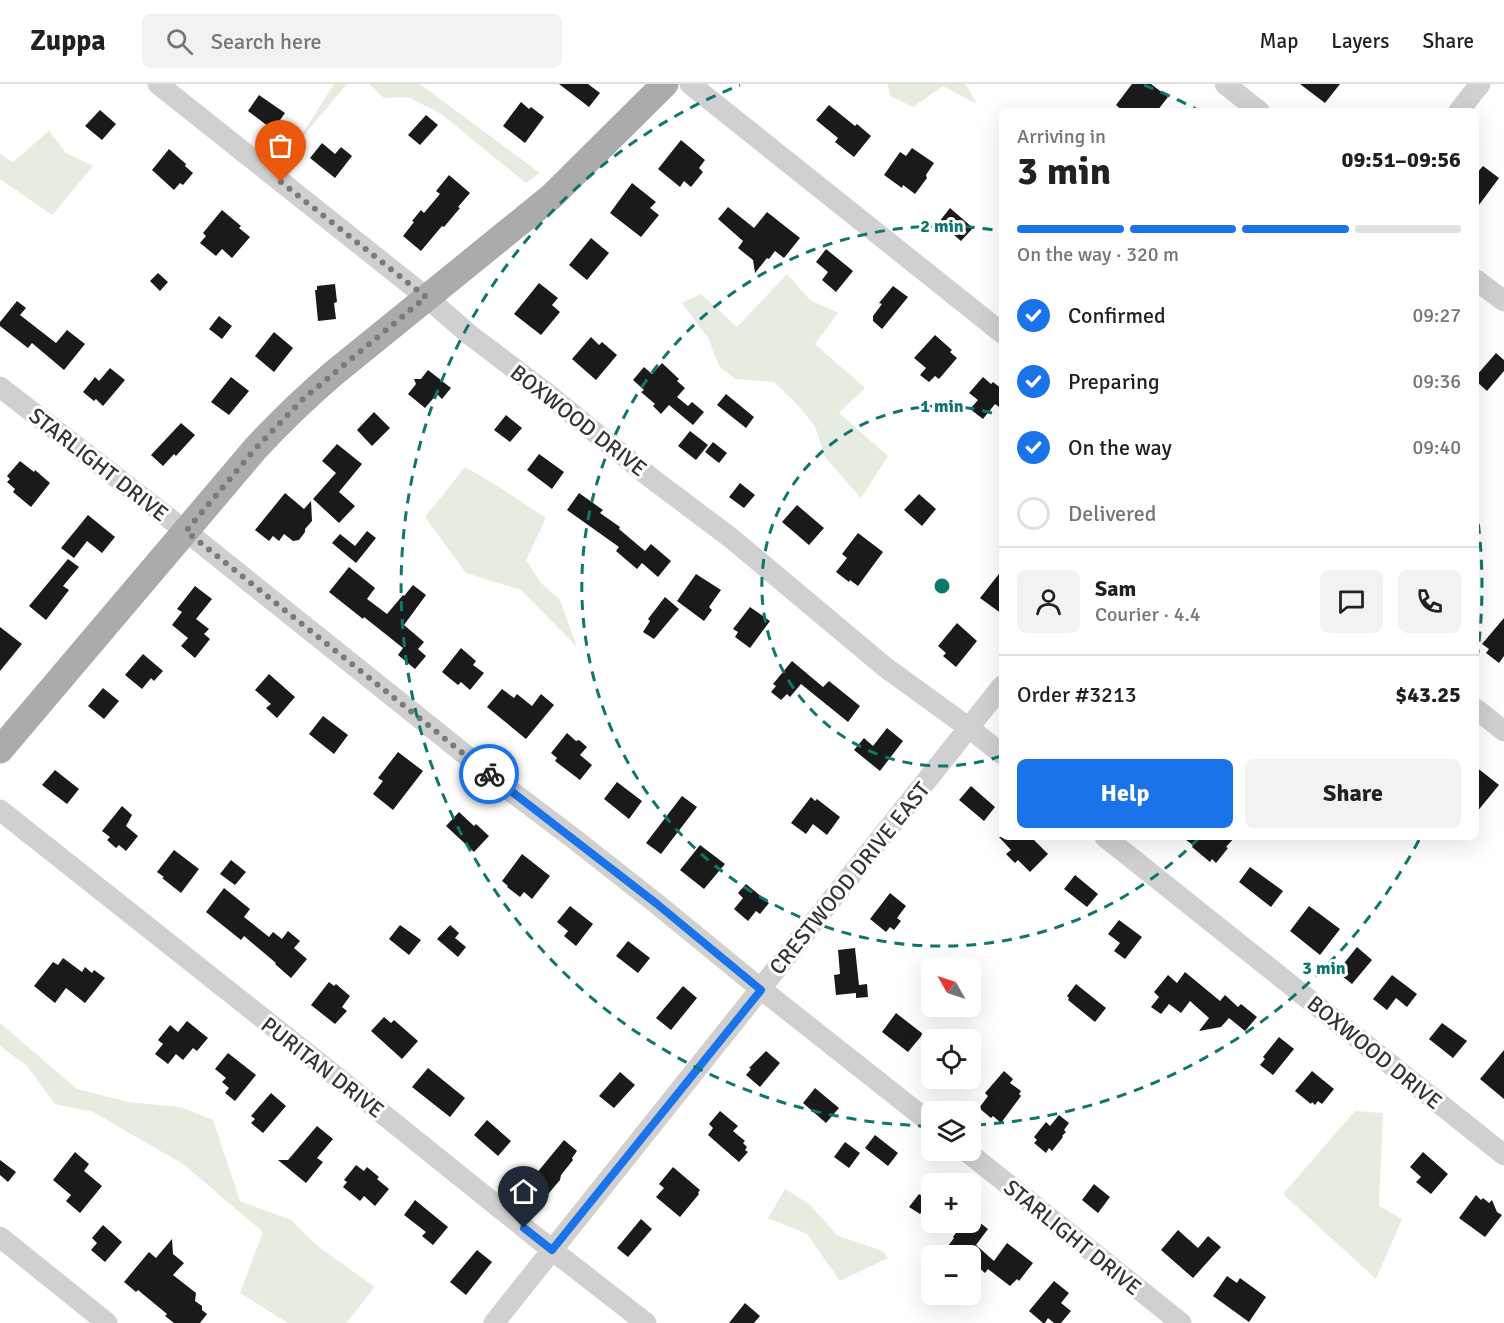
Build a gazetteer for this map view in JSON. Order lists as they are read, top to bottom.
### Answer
{
  "streets": {
    "street": [
      "BOXWOOD DRIVE",
      "STARLIGHT DRIVE",
      "CRESTWOOD DRIVE EAST",
      "PURITAN DRIVE"
    ]
  },
  "crossings": [
    ["BOXWOOD DRIVE", "CRESTWOOD DRIVE EAST"],
    ["STARLIGHT DRIVE", "CRESTWOOD DRIVE EAST"],
    ["CRESTWOOD DRIVE EAST", "PURITAN DRIVE"]
  ],
  "north": "top left",
  "page": {
    "header": "Zuppa",
    "search": "Search here",
    "nav": ["Map", "Layers", "Share"],
    "heading": ["3 min", "Arriving in", "09:51–09:56"],
    "panel": [
      "Sam",
      "Courier · 4.4",
      "Order #3213",
      "$43.25"
    ],
    "bar": "On the way · 320 m",
    "list": [
      ["Confirmed", "09:27"],
      ["Preparing", "09:36"],
      ["On the way", "09:40"],
      "Delivered"
    ],
    "buttons": ["Help", "Share"],
    "map_buttons": ["+", "−"]
  },
  "rings": ["2 min", "1 min", "3 min"]
}
